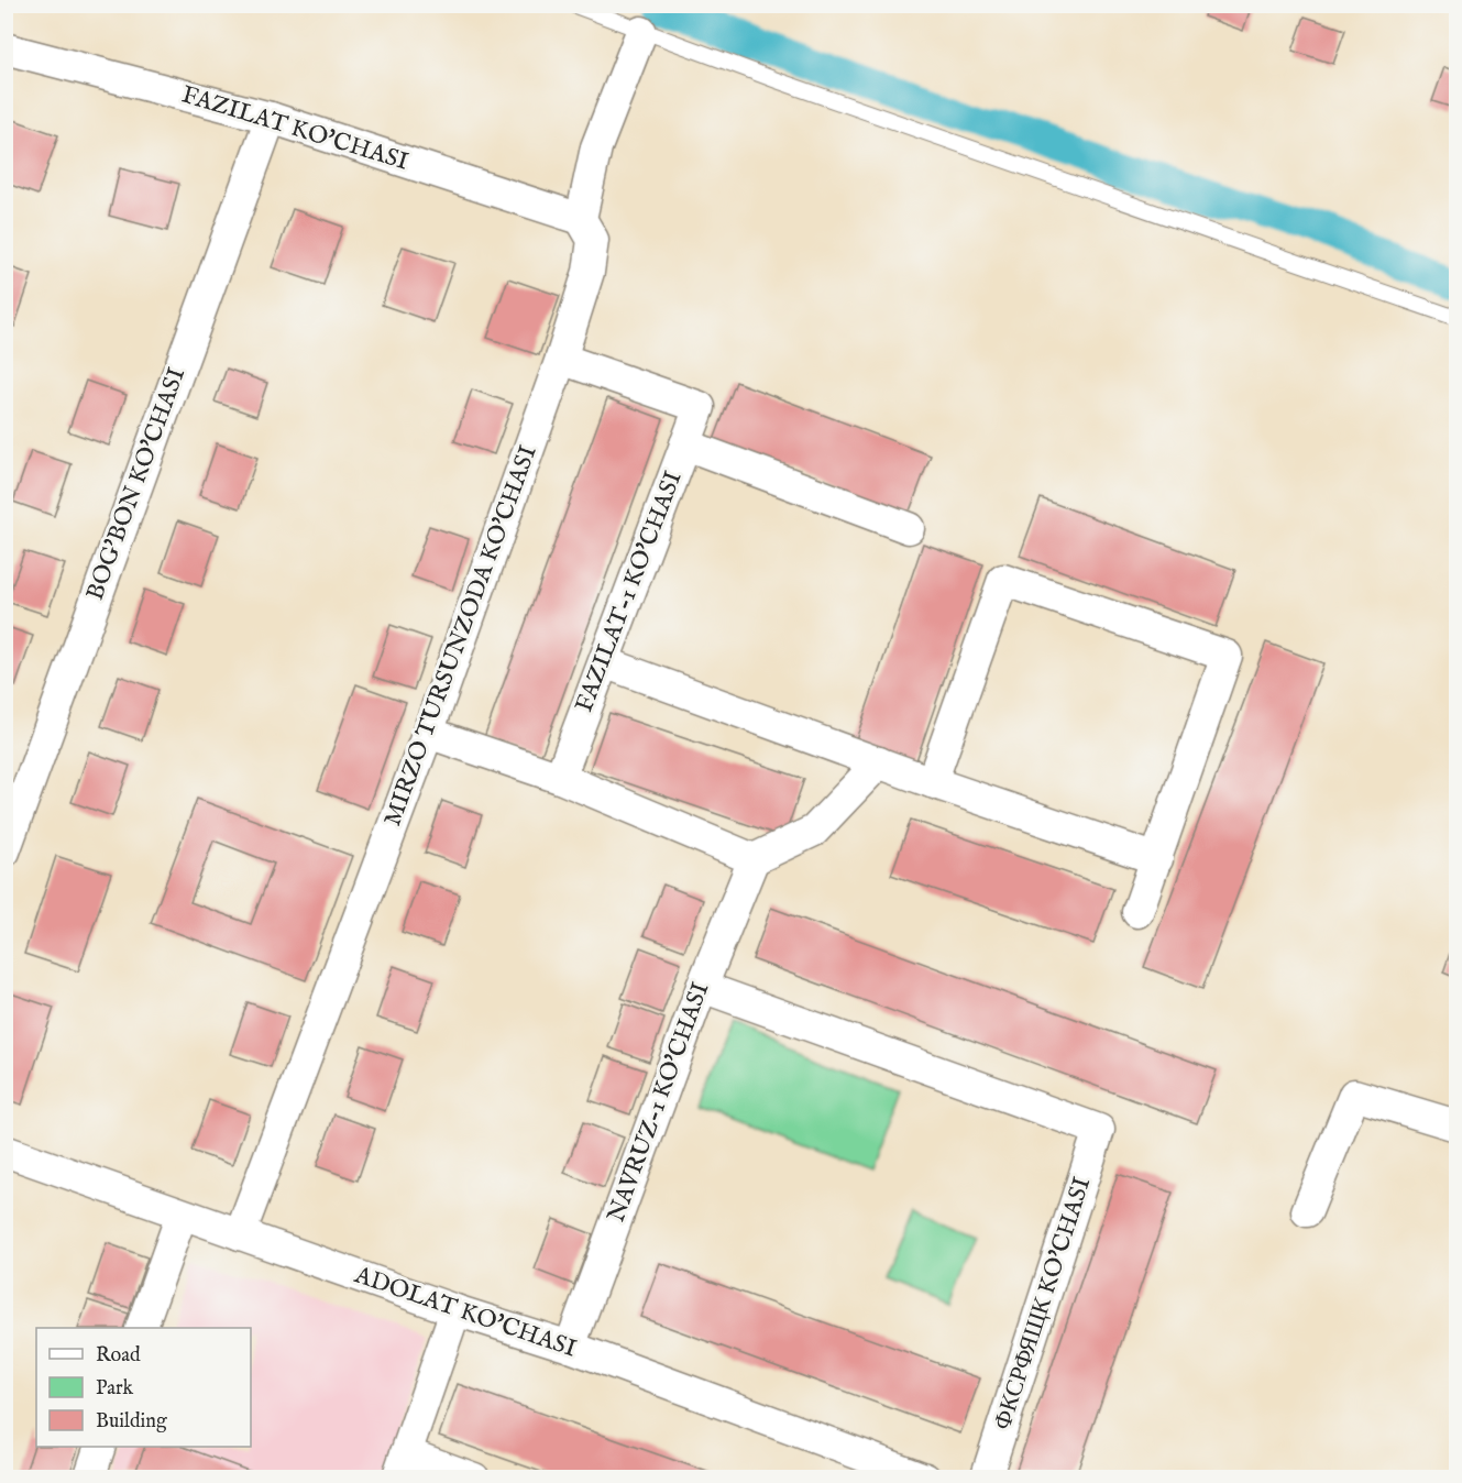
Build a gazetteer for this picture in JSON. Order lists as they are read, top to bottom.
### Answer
{
  "streets": {
    "street": [
      "FAZILAT KO'CHASI",
      "BOG'BON KO'CHASI",
      "FAZILAT-1 KO'CHASI",
      "MIRZO TURSUNZODA KO'CHASI",
      "NAVRUZ-1 KO'CHASI",
      "ФКСРФЯЩК KO'CHASI",
      "ADOLAT KO'CHASI"
    ]
  },
  "crossings": [
    ["FAZILAT KO'CHASI", "BOG'BON KO'CHASI"],
    ["FAZILAT KO'CHASI", "MIRZO TURSUNZODA KO'CHASI"],
    ["FAZILAT-1 KO'CHASI", "MIRZO TURSUNZODA KO'CHASI"],
    ["MIRZO TURSUNZODA KO'CHASI", "ADOLAT KO'CHASI"],
    ["NAVRUZ-1 KO'CHASI", "ФКСРФЯЩК KO'CHASI"],
    ["NAVRUZ-1 KO'CHASI", "ADOLAT KO'CHASI"]
  ],
  "legend": ["Road", "Park", "Building"]
}
